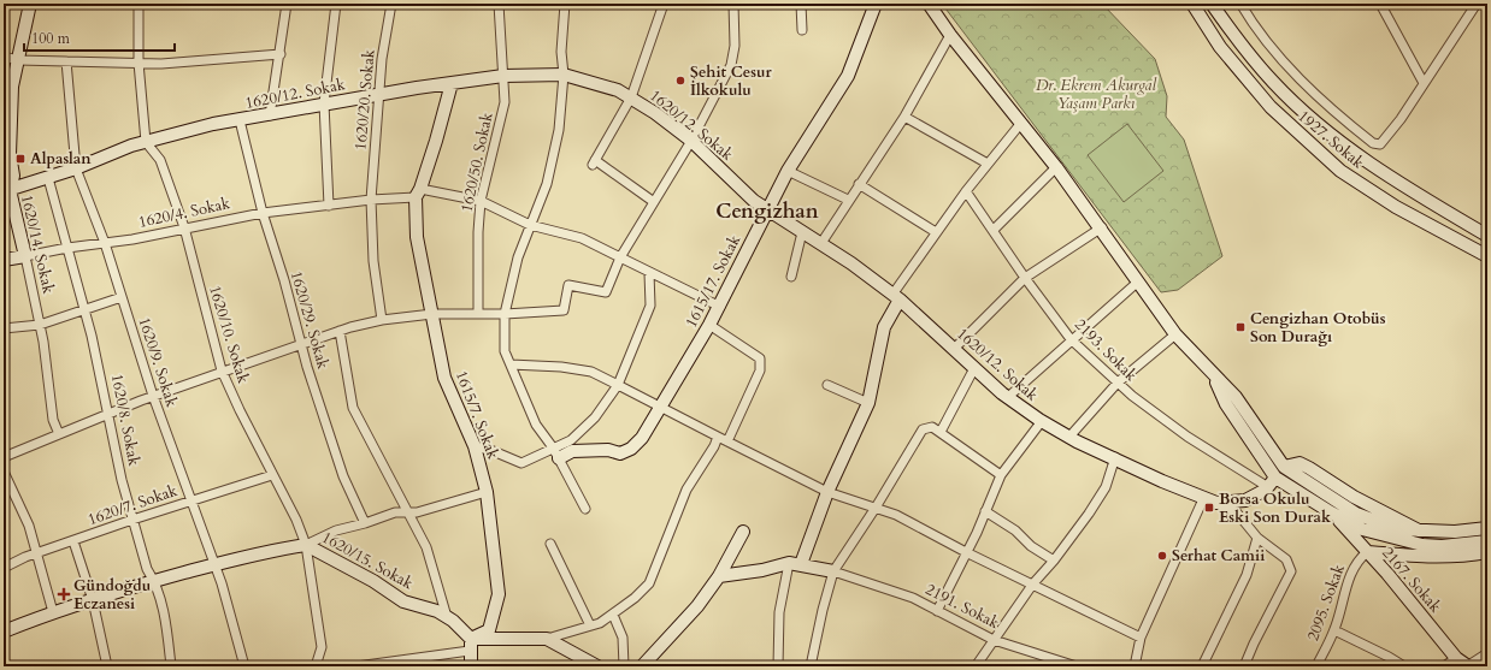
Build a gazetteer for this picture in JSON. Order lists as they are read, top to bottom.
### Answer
{
  "streets": {
    "main road": [
      "1620/12. Sokak",
      "1927. Sokak",
      "1620/4. Sokak",
      "1620/14. Sokak",
      "1615/17. Sokak",
      "1615/7. Sokak",
      "1620/15. Sokak",
      "2167. Sokak"
    ],
    "street": [
      "1620/20. Sokak",
      "1620/50. Sokak",
      "1620/29. Sokak",
      "1620/10. Sokak",
      "2193. Sokak",
      "1620/9. Sokak",
      "1620/8. Sokak",
      "1620/7. Sokak",
      "2095. Sokak",
      "2191. Sokak"
    ]
  },
  "crossings": [
    ["1620/12. Sokak", "1620/20. Sokak"],
    ["1620/12. Sokak", "1620/50. Sokak"],
    ["1620/12. Sokak", "1620/14. Sokak"],
    ["1620/12. Sokak", "1615/17. Sokak"],
    ["1620/12. Sokak", "1620/29. Sokak"],
    ["1620/12. Sokak", "1620/10. Sokak"],
    ["1620/12. Sokak", "2193. Sokak"],
    ["1620/12. Sokak", "1620/9. Sokak"],
    ["1620/12. Sokak", "1615/7. Sokak"],
    ["1620/12. Sokak", "1620/8. Sokak"],
    ["1620/20. Sokak", "1620/4. Sokak"],
    ["1620/50. Sokak", "1620/4. Sokak"],
    ["1620/4. Sokak", "1620/14. Sokak"],
    ["1620/4. Sokak", "1615/17. Sokak"],
    ["1620/4. Sokak", "1620/29. Sokak"],
    ["1620/4. Sokak", "1620/10. Sokak"],
    ["1620/4. Sokak", "1620/9. Sokak"],
    ["1620/4. Sokak", "1615/7. Sokak"],
    ["1620/4. Sokak", "1620/8. Sokak"],
    ["1620/29. Sokak", "1620/15. Sokak"],
    ["1620/10. Sokak", "1620/7. Sokak"],
    ["1620/10. Sokak", "1620/15. Sokak"],
    ["1620/9. Sokak", "1620/7. Sokak"],
    ["1620/9. Sokak", "1620/15. Sokak"],
    ["1615/7. Sokak", "1620/15. Sokak"],
    ["1620/8. Sokak", "1620/7. Sokak"],
    ["1620/8. Sokak", "1620/15. Sokak"],
    ["2167. Sokak", "2095. Sokak"]
  ],
  "districts": ["Cengizhan"],
  "parks": ["Dr. Ekrem Akurgal Yaşam Parkı"],
  "places": {
    "other": ["Şehit Cesur İlkokulu", "Serhat Camii"],
    "transit": ["Alpaslan", "Cengizhan Otobüs Son Durağı", "Borsa Okulu Eski Son Durak"],
    "health": ["Gündoğdu Eczanesi"]
  },
  "scale_bar": "100 m"
}
